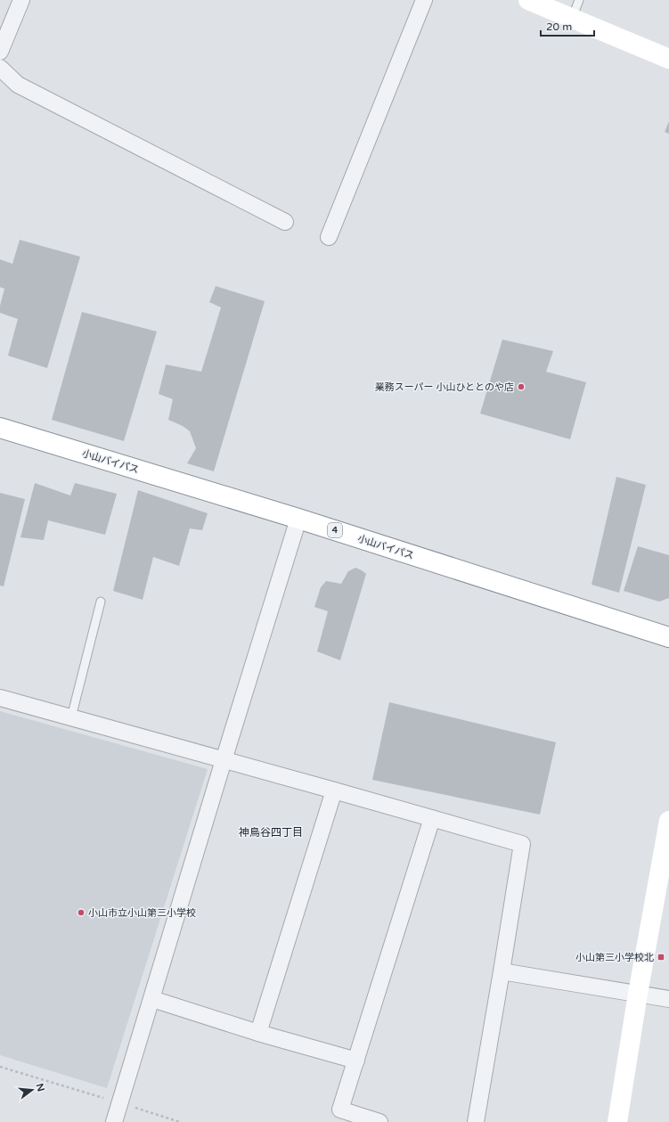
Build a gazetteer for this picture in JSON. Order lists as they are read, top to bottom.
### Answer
{
  "streets": {
    "main road": ["小山バイパス", "4"]
  },
  "districts": ["神鳥谷四丁目"],
  "places": {
    "other": ["業務スーパー 小山ひととのや店", "小山市立小山第三小学校"],
    "transit": ["小山第三小学校北"]
  },
  "scale_bar": "20 m",
  "north": "right"
}
